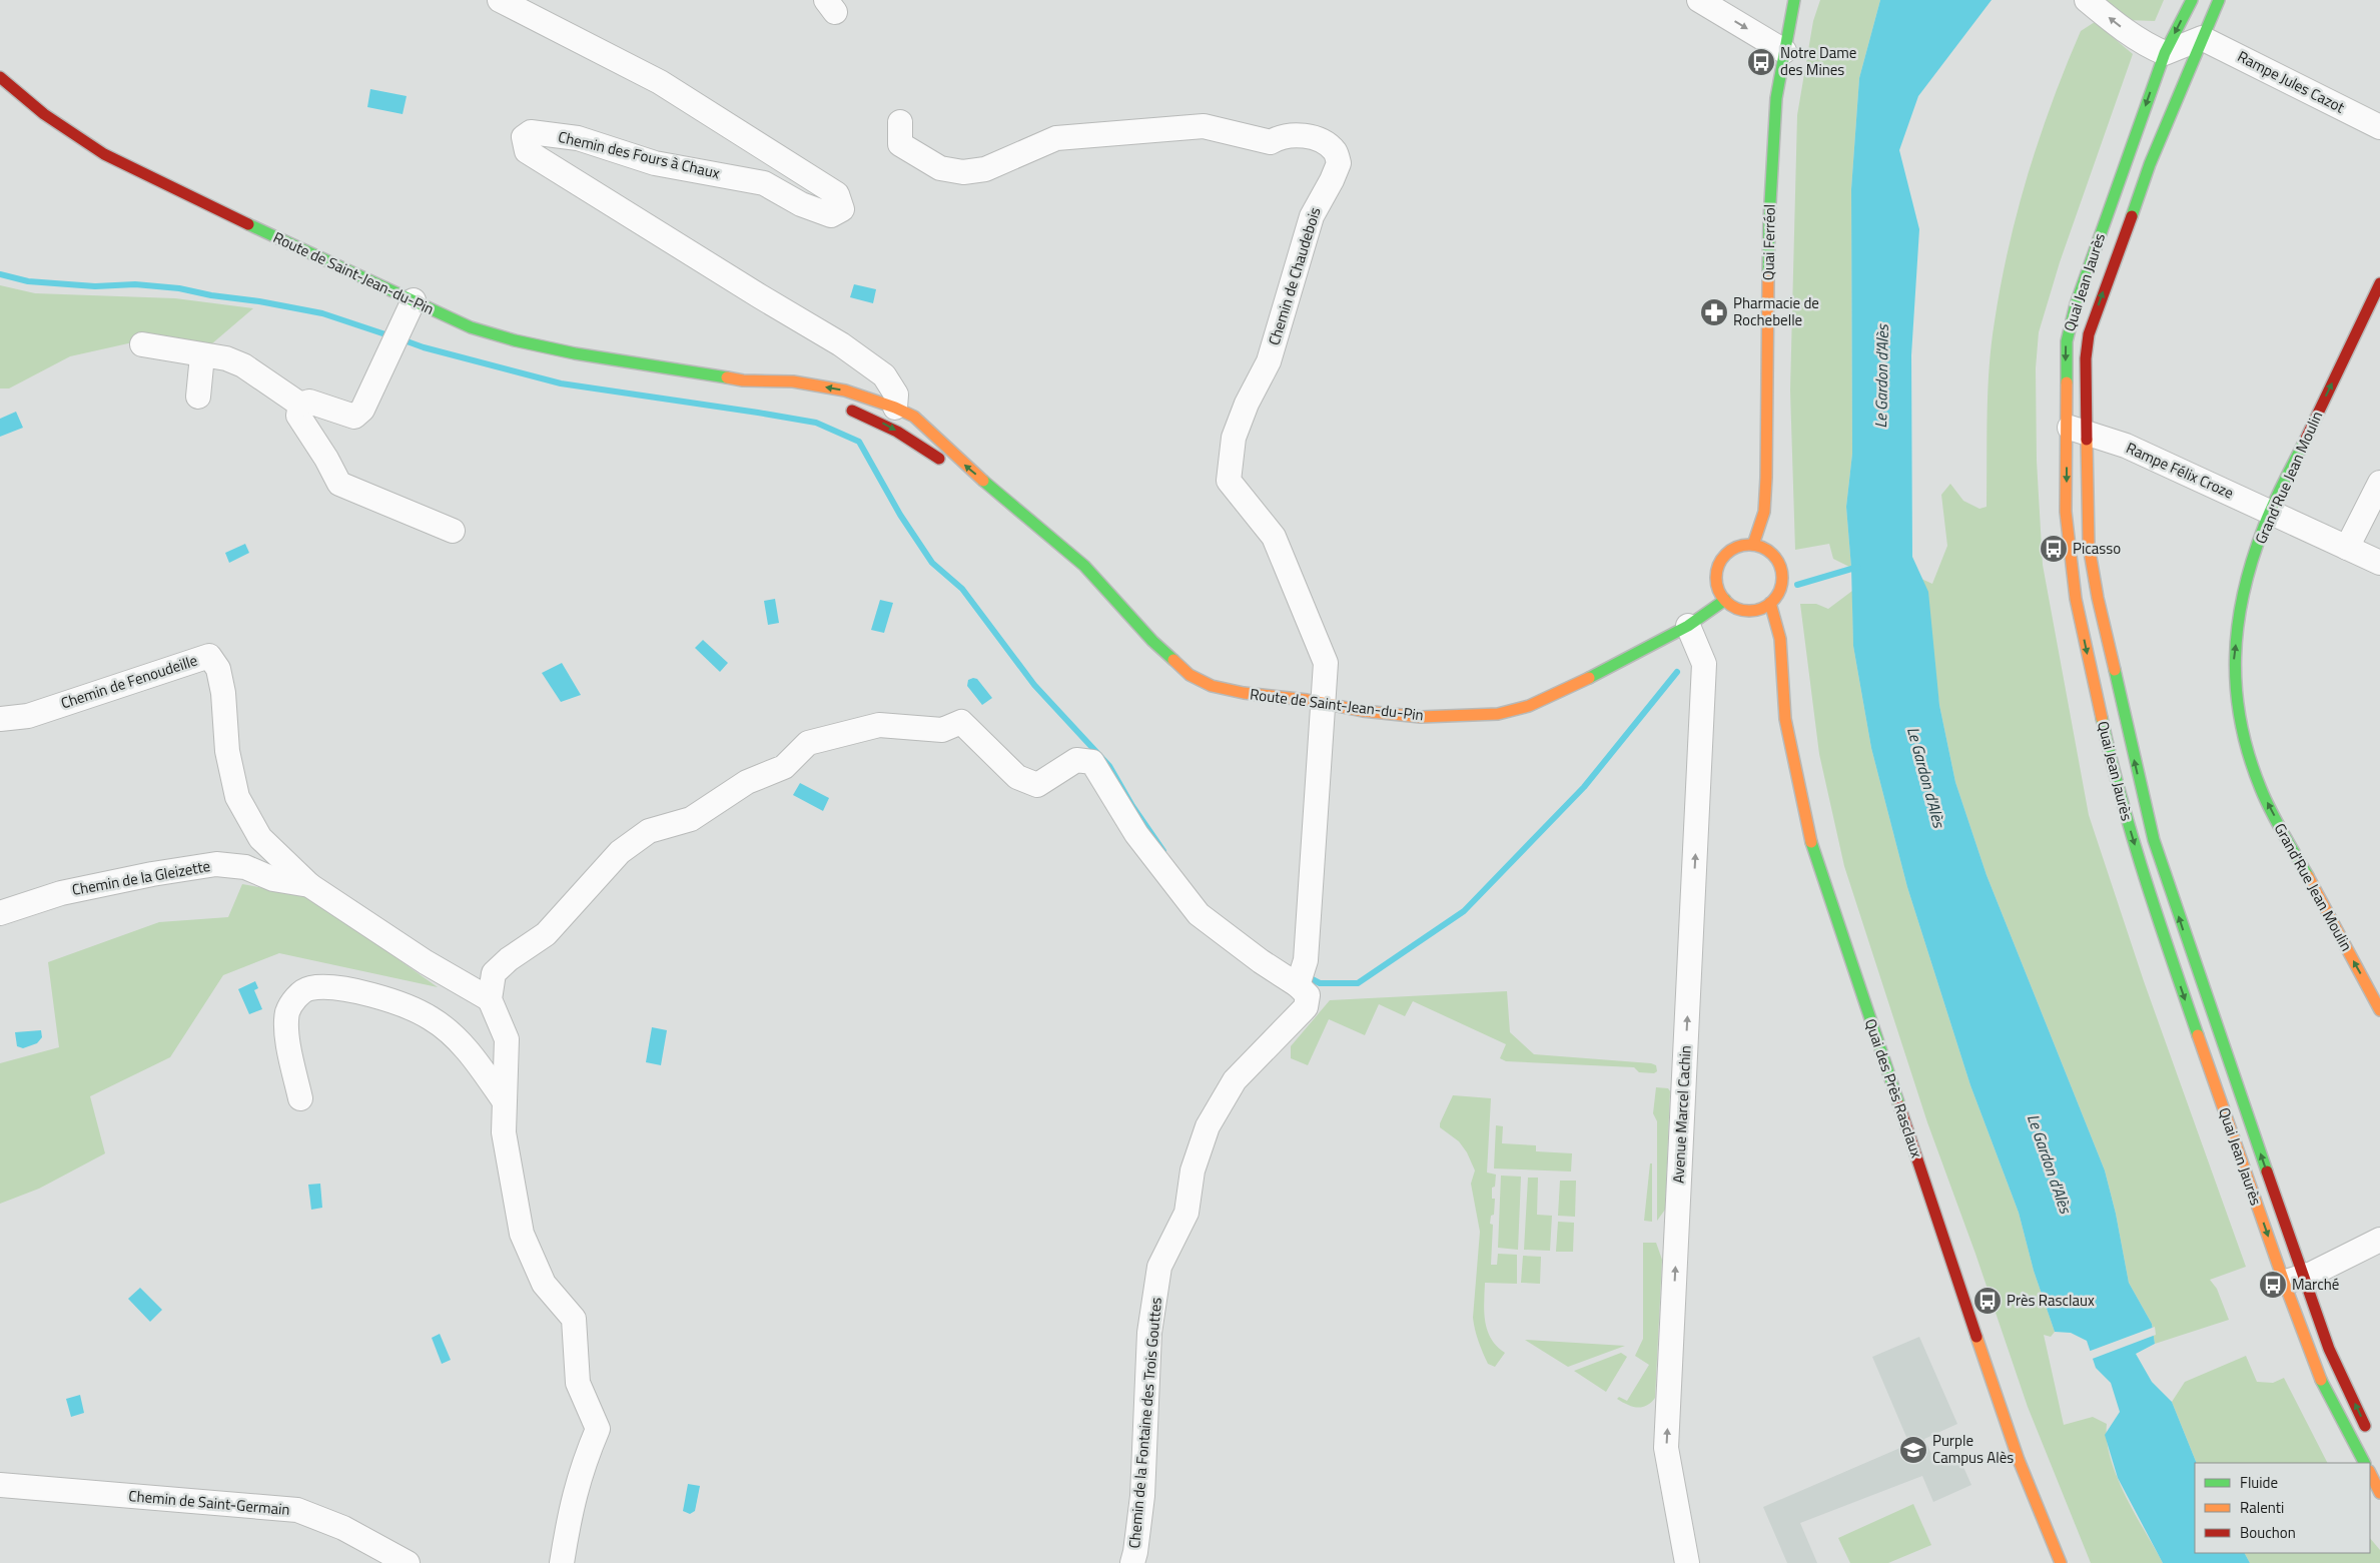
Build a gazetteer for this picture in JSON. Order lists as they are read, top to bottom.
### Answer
{
  "streets": {
    "main road": [
      "Quai Ferréol",
      "Route de Saint-Jean-du-Pin",
      "Quai Jean Jaurès",
      "Grand'Rue Jean Moulin",
      "Quai des Près Rasclaux"
    ],
    "street": [
      "Rampe Jules Cazot",
      "Chemin des Fours à Chaux",
      "Chemin de Chaudebois",
      "Rampe Félix Croze",
      "Chemin de Fenoudeille",
      "Chemin de la Gleizette",
      "Avenue Marcel Cachin",
      "Chemin de la Fontaine des Trois Gouttes",
      "Chemin de Saint-Germain"
    ]
  },
  "crossings": [
    ["Rampe Jules Cazot", "Quai Jean Jaurès"],
    ["Chemin des Fours à Chaux", "Route de Saint-Jean-du-Pin"],
    ["Quai Ferréol", "Route de Saint-Jean-du-Pin"],
    ["Quai Ferréol", "Quai des Près Rasclaux"],
    ["Quai Ferréol", "Avenue Marcel Cachin"],
    ["Route de Saint-Jean-du-Pin", "Chemin de Chaudebois"],
    ["Route de Saint-Jean-du-Pin", "Quai des Près Rasclaux"],
    ["Route de Saint-Jean-du-Pin", "Avenue Marcel Cachin"],
    ["Quai Jean Jaurès", "Rampe Félix Croze"],
    ["Rampe Félix Croze", "Grand'Rue Jean Moulin"],
    ["Chemin de Fenoudeille", "Chemin de la Gleizette"],
    ["Quai des Près Rasclaux", "Avenue Marcel Cachin"]
  ],
  "one_way": ["Grand'Rue Jean Moulin", "Avenue Marcel Cachin"],
  "water": ["Le Gardon d'Alès"],
  "places": {
    "bus stop": [
      "Notre Dame des Mines",
      "Picasso",
      "Marché",
      "Près Rasclaux"
    ],
    "pharmacy": ["Pharmacie de Rochebelle"],
    "school or university": ["Purple Campus Alès"]
  },
  "legend": ["Fluide", "Ralenti", "Bouchon"]
}
